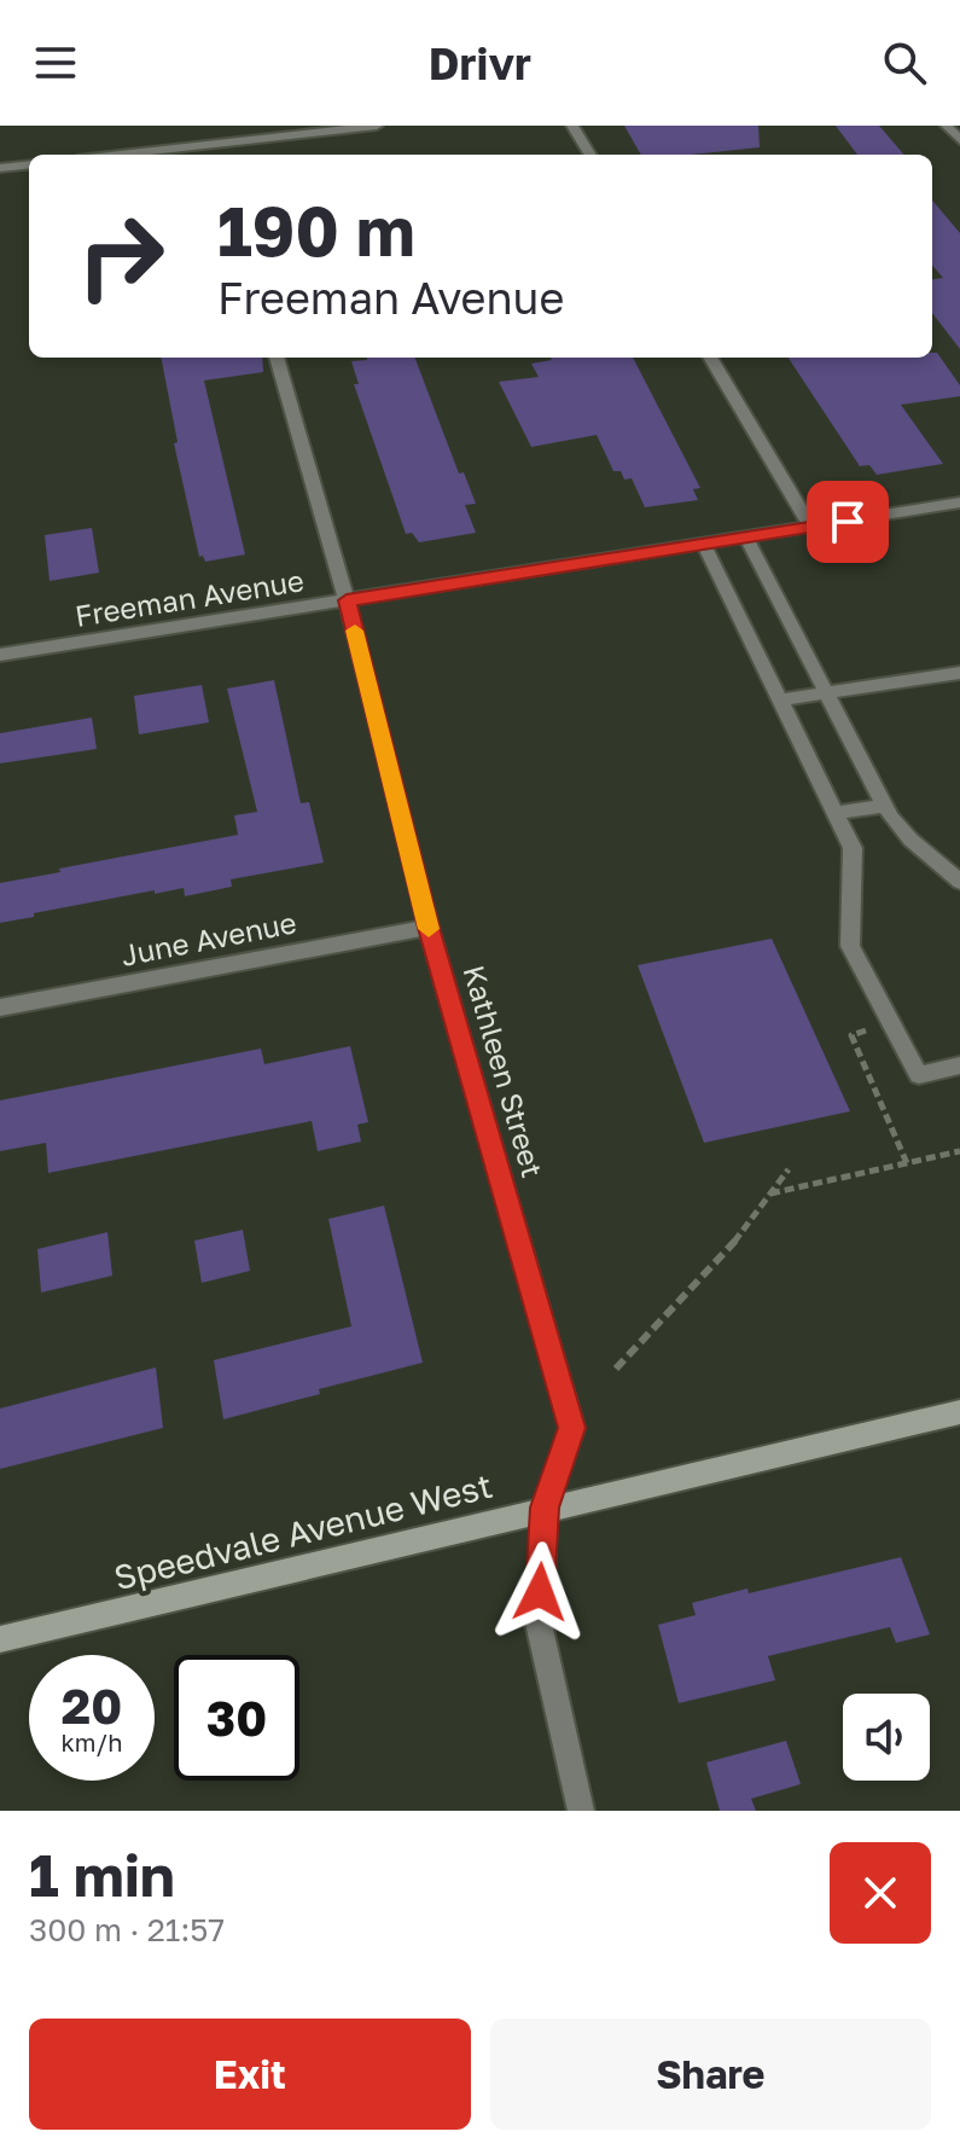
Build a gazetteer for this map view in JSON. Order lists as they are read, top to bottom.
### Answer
{
  "streets": {
    "main road": ["Speedvale Avenue West"],
    "street": ["Freeman Avenue", "June Avenue", "Kathleen Street"]
  },
  "crossings": [
    ["Freeman Avenue", "Kathleen Street"],
    ["June Avenue", "Kathleen Street"],
    ["Kathleen Street", "Speedvale Avenue West"]
  ],
  "page": {
    "header": "Drivr",
    "turn": ["190 m", "Freeman Avenue"],
    "speed": "20 km/h",
    "limit": "30",
    "heading": ["1 min", "300 m · 21:57"],
    "buttons": ["Exit", "Share"]
  }
}
